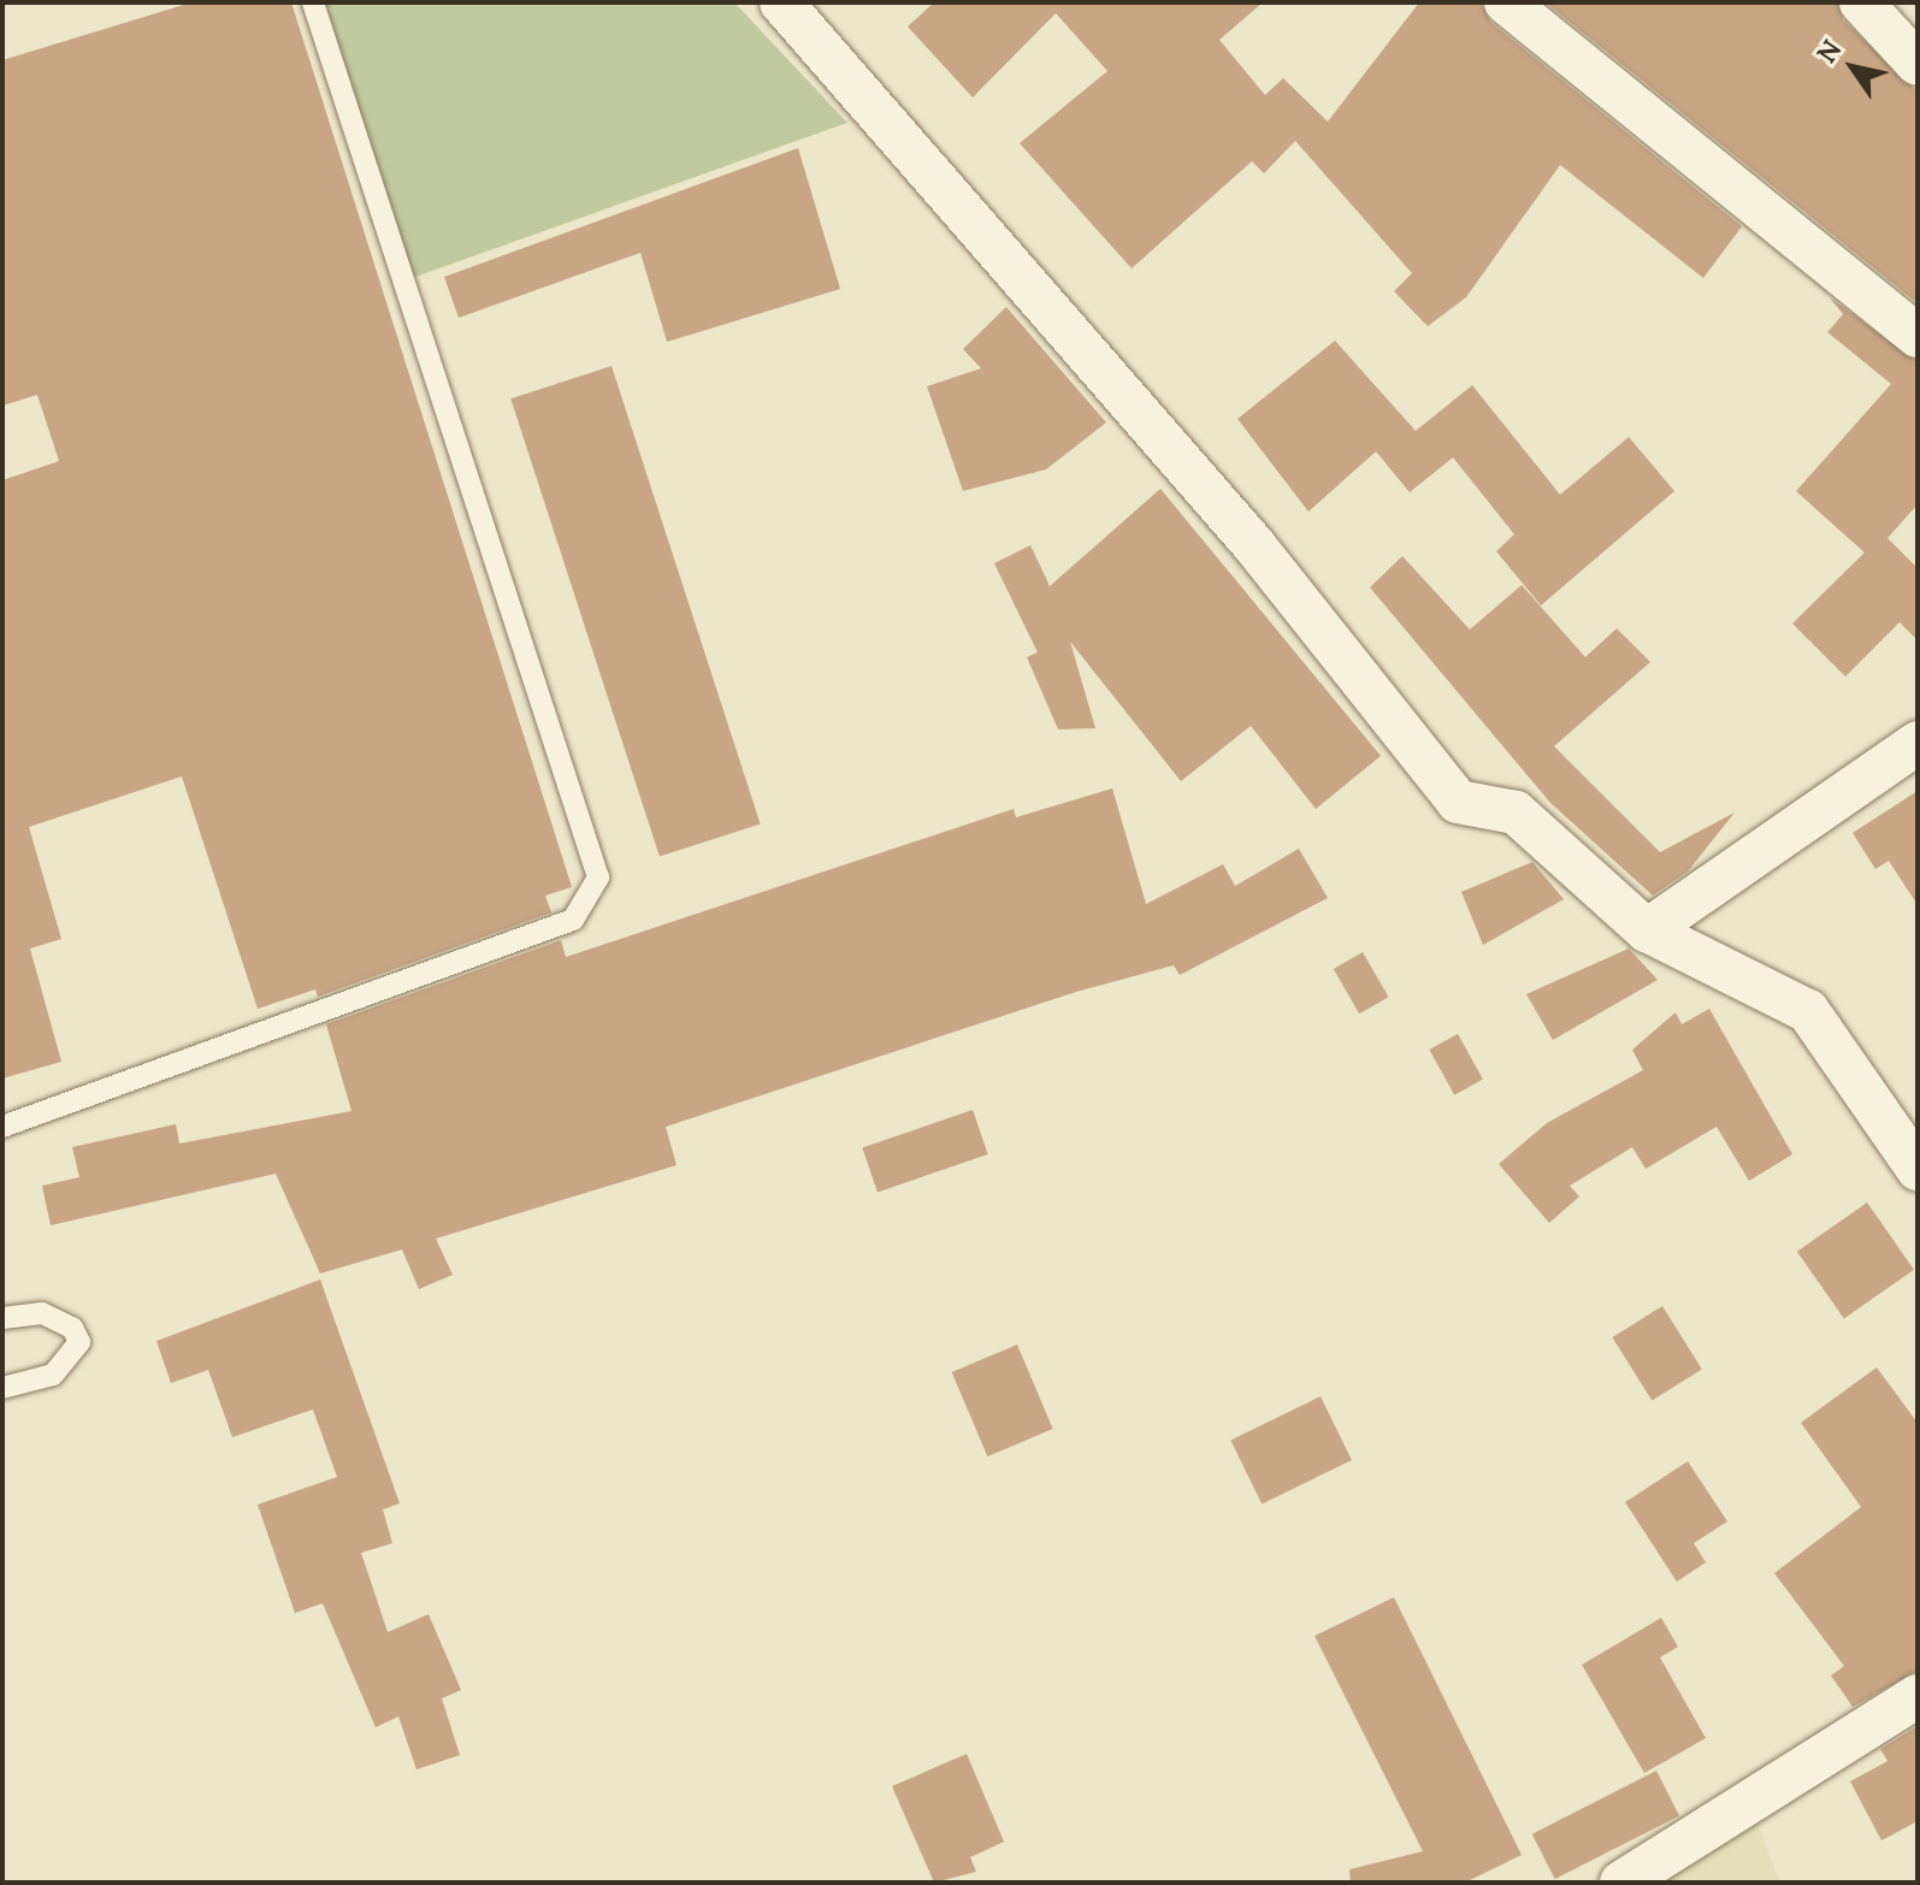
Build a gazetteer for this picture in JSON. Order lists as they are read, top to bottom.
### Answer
{
  "north": "top left"
}
